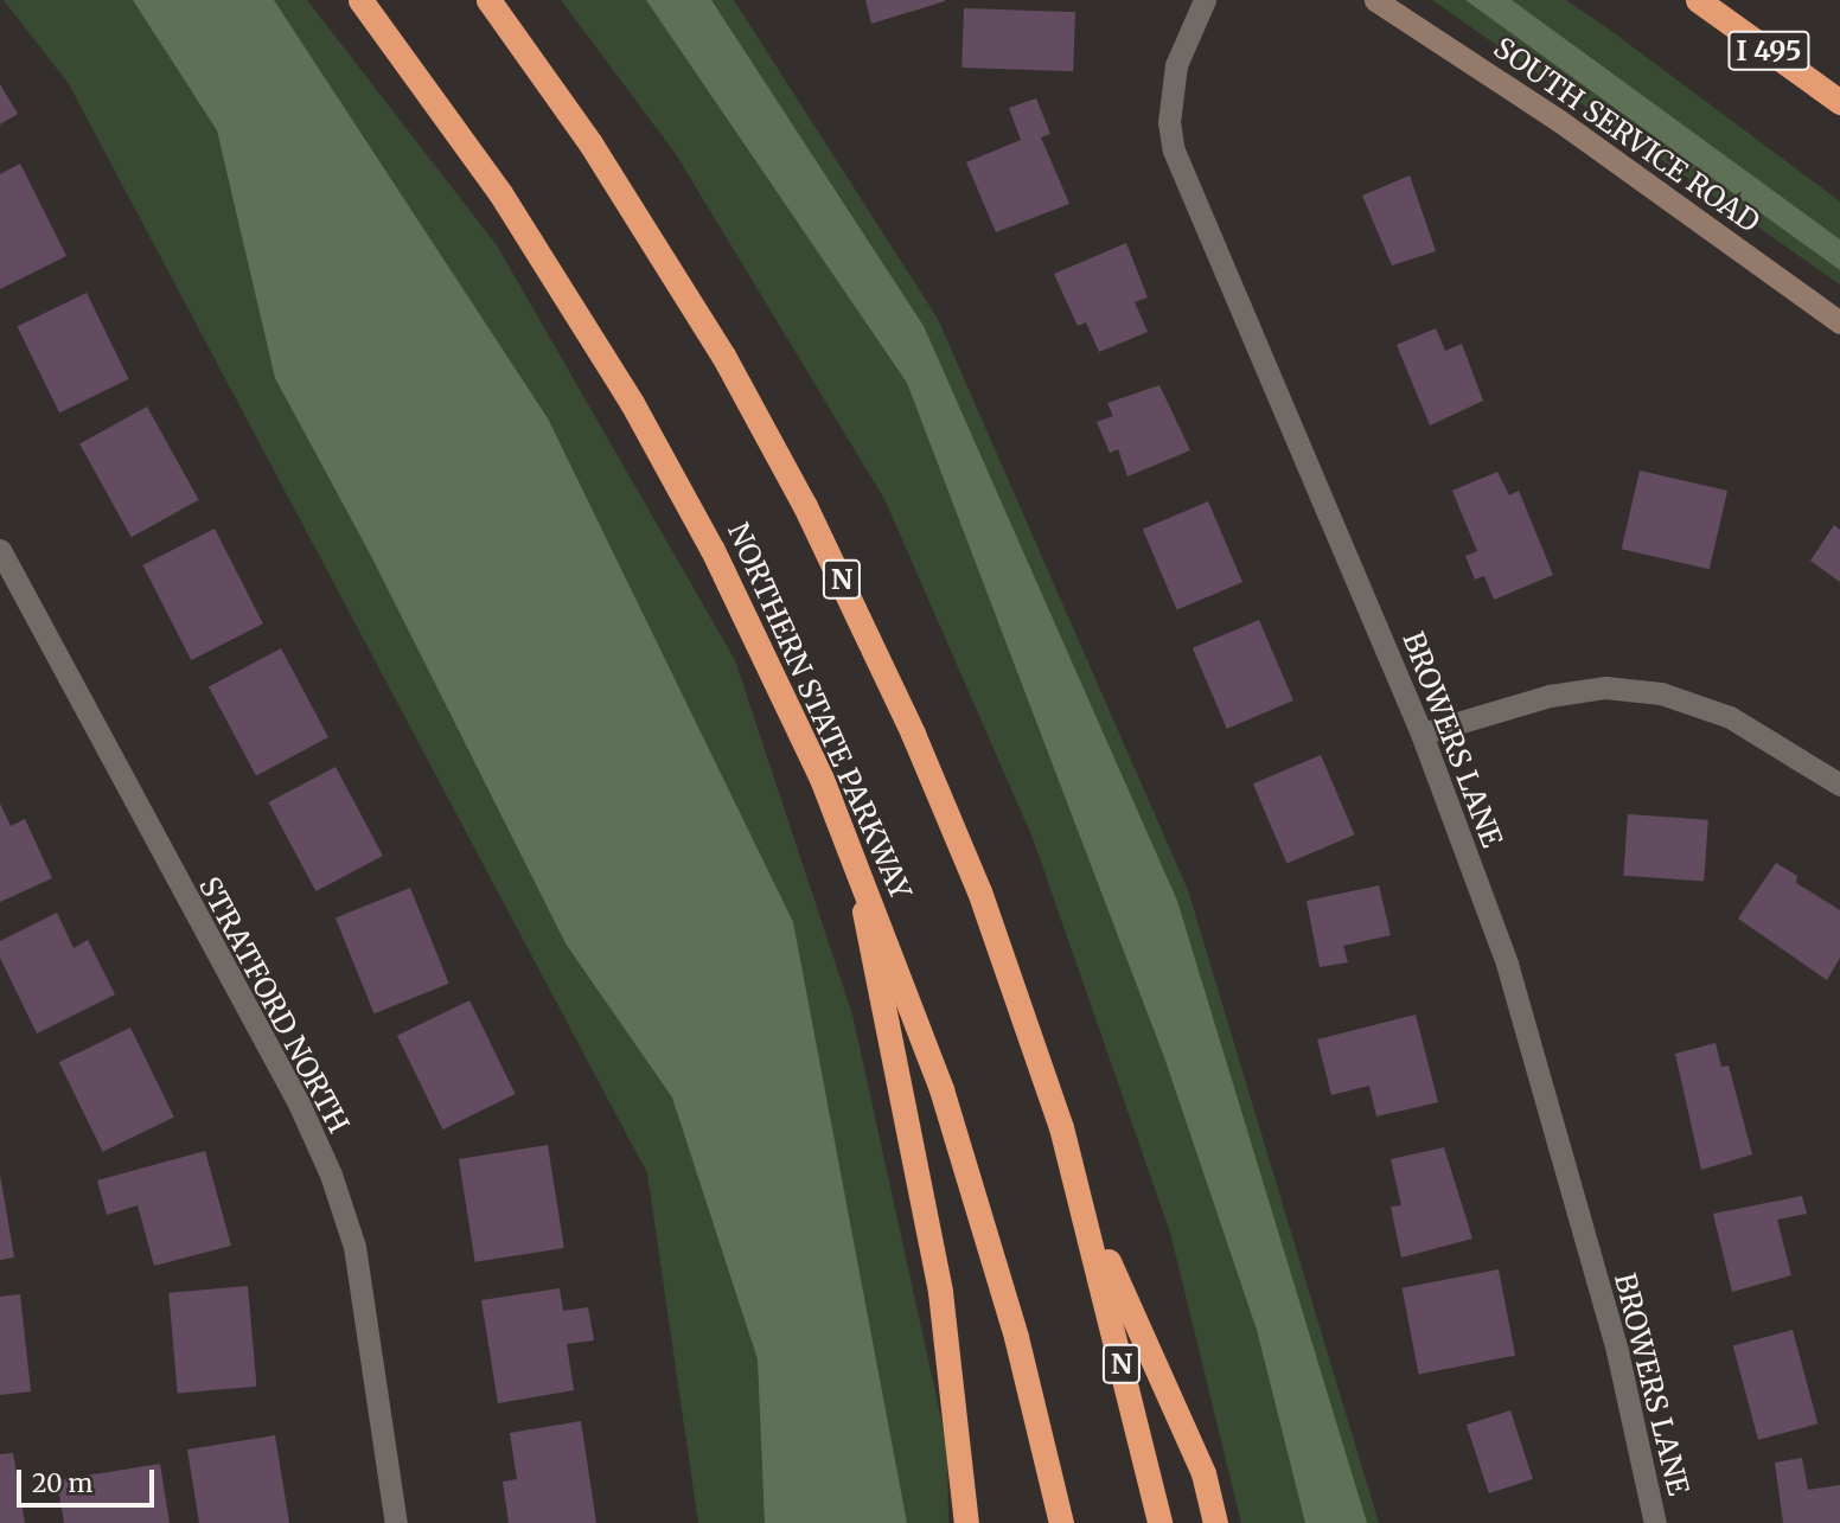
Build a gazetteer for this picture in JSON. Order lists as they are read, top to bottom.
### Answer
{
  "streets": {
    "highway": ["I 495", "N", "NORTHERN STATE PARKWAY"],
    "main road": ["SOUTH SERVICE ROAD"],
    "street": ["BROWERS LANE", "STRATFORD NORTH"]
  },
  "scale_bar": "20 m"
}
